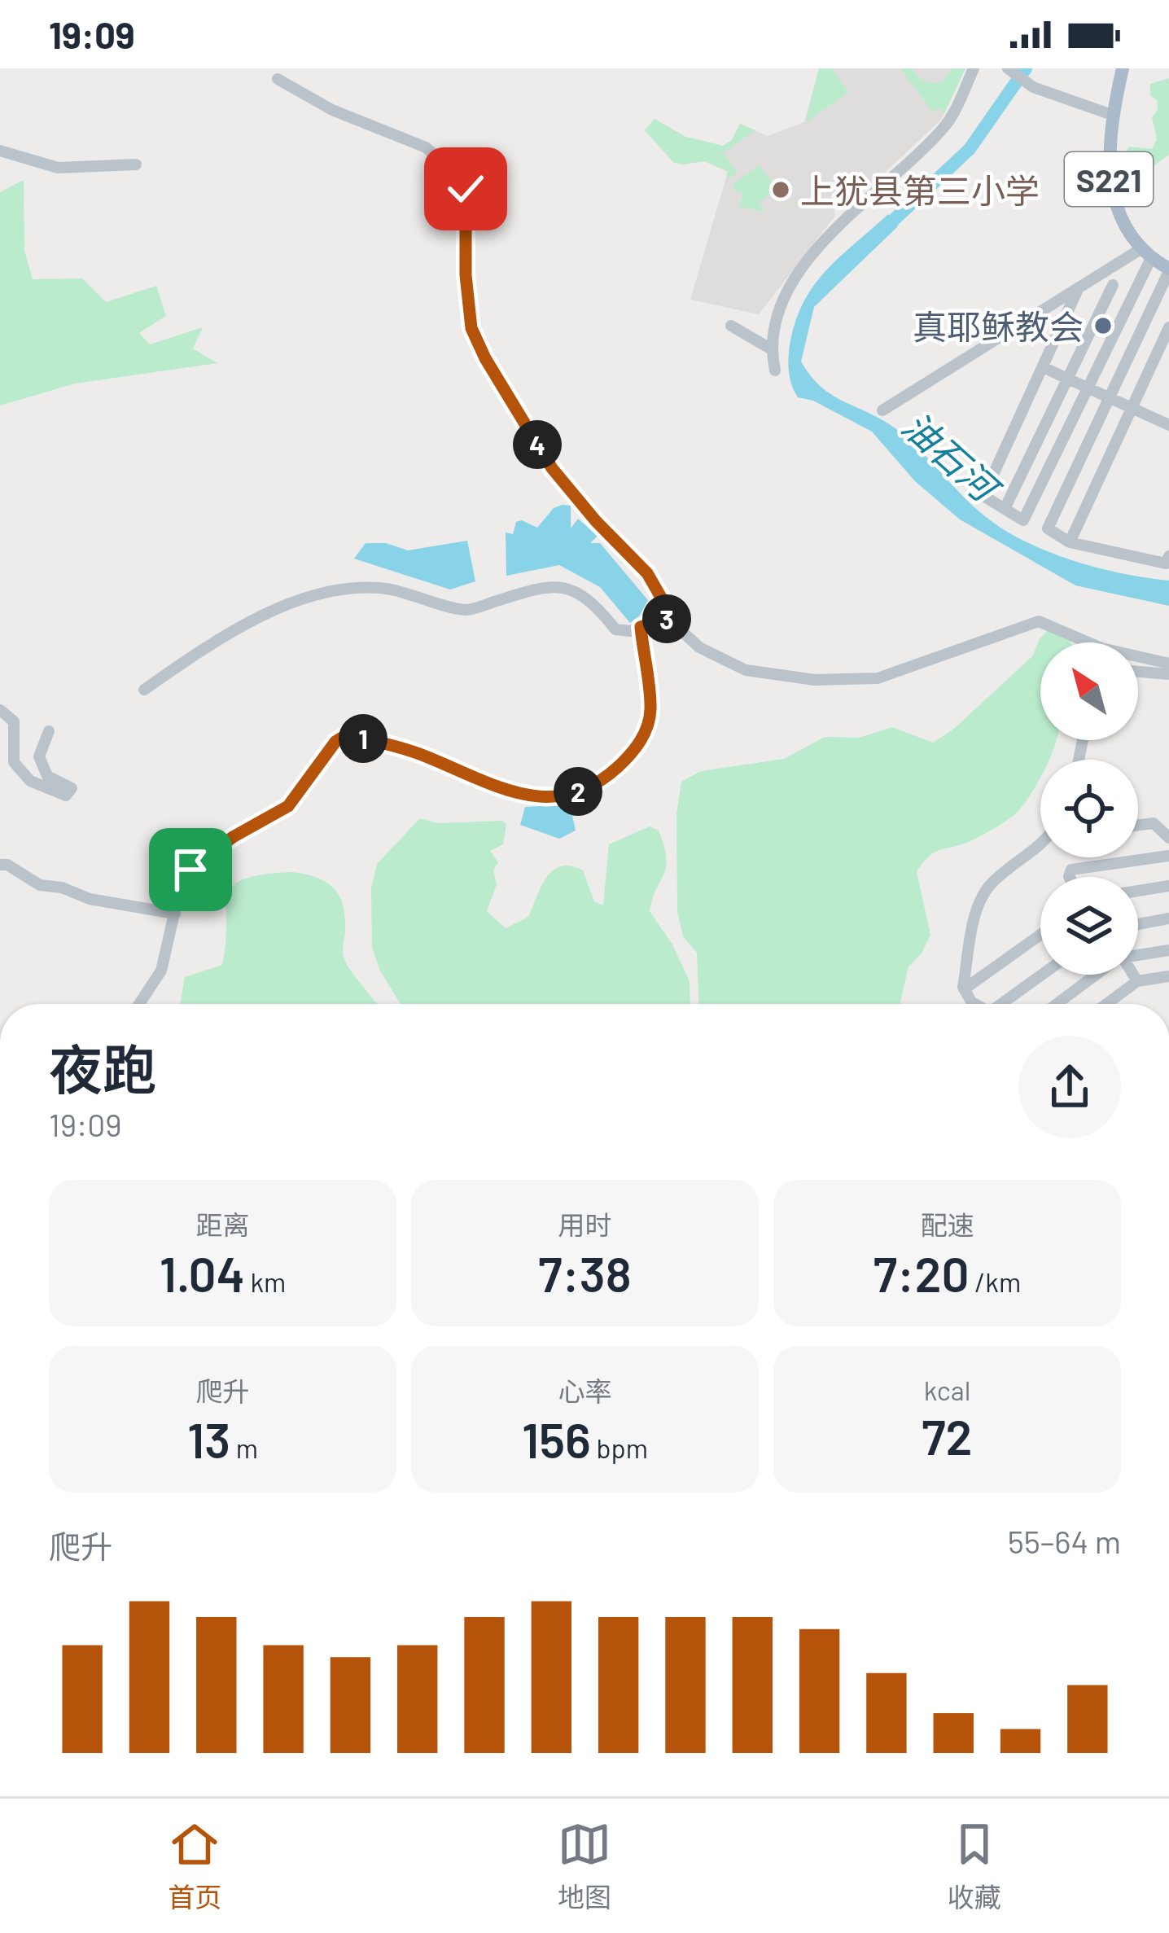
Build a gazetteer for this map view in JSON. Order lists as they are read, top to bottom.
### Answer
{
  "streets": {
    "main road": ["S221"]
  },
  "water": ["油石河"],
  "places": ["上犹县第三小学", "真耶稣教会"],
  "north": "top left",
  "page": {
    "status": "19:09",
    "pins": [
      "4",
      "3",
      "1",
      "2"
    ],
    "heading": ["夜跑", "19:09"],
    "stats": [
      ["距离", "1.04 km"],
      ["用时", "7:38"],
      ["配速", "7:20 /km"],
      ["爬升", "13 m"],
      ["心率", "156 bpm"],
      ["kcal", "72"]
    ],
    "chart": ["爬升", "55–64 m"],
    "tabs": ["首页", "地图", "收藏"]
  }
}
